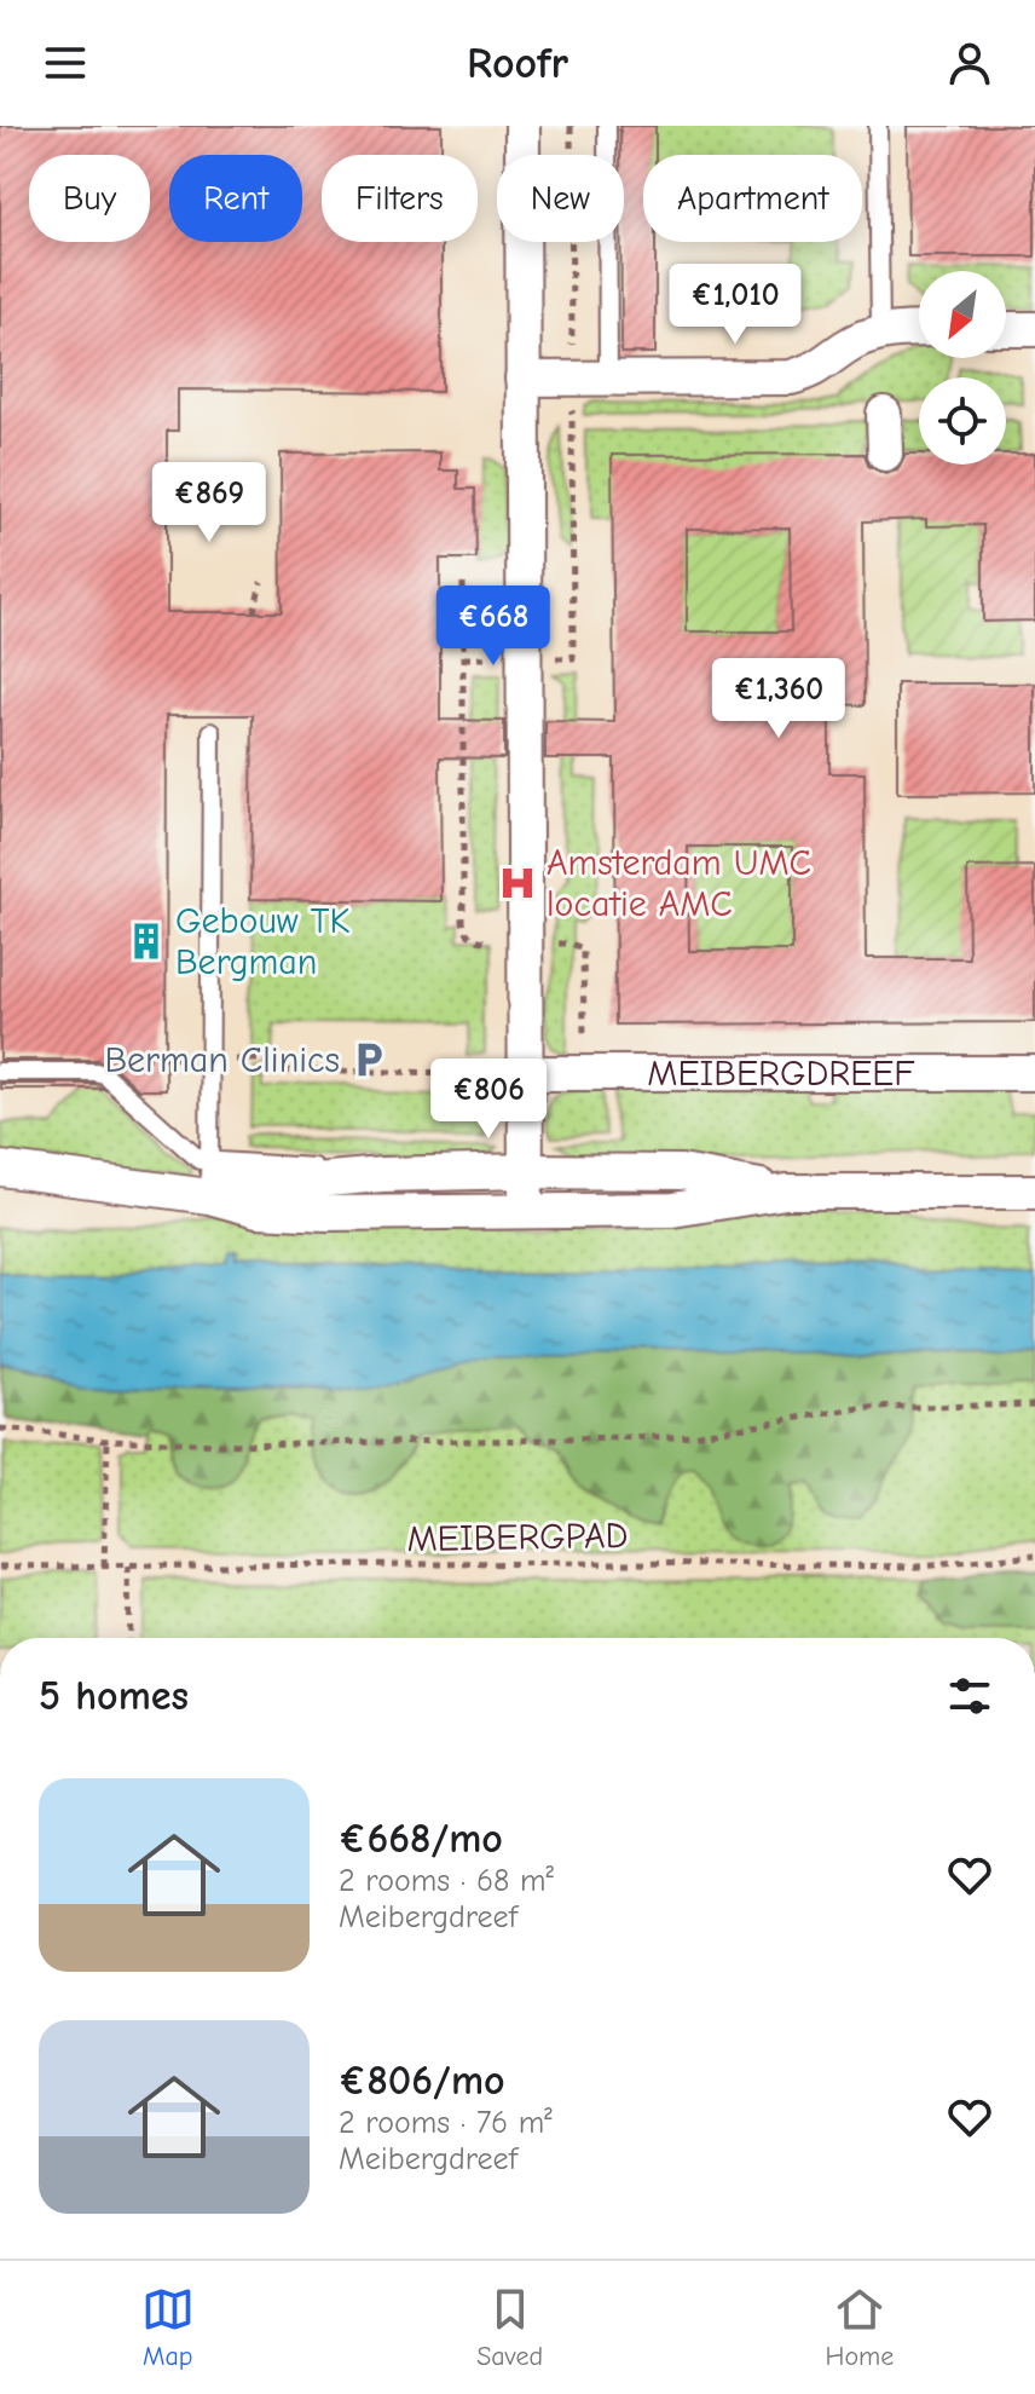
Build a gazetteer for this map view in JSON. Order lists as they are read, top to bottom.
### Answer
{
  "streets": {
    "street": ["MEIBERGDREEF"],
    "path": ["MEIBERGPAD"]
  },
  "places": {
    "hospital": ["Amsterdam UMC locatie AMC"],
    "building": ["Gebouw TK Bergman"],
    "parking": ["Berman Clinics"]
  },
  "north": "bottom left",
  "page": {
    "header": "Roofr",
    "chip": [
      "Buy",
      "Rent",
      "Filters",
      "New",
      "Apartment"
    ],
    "price": [
      "€1,010",
      "€869",
      "€668",
      "€1,360",
      "€806"
    ],
    "heading": "5 homes",
    "list": [
      {
        "name": "€668/mo",
        "note": "2 rooms · 68 m² · Meibergdreef"
      },
      {
        "name": "€806/mo",
        "note": "2 rooms · 76 m² · Meibergdreef"
      }
    ],
    "tabs": ["Map", "Saved", "Home"]
  }
}
